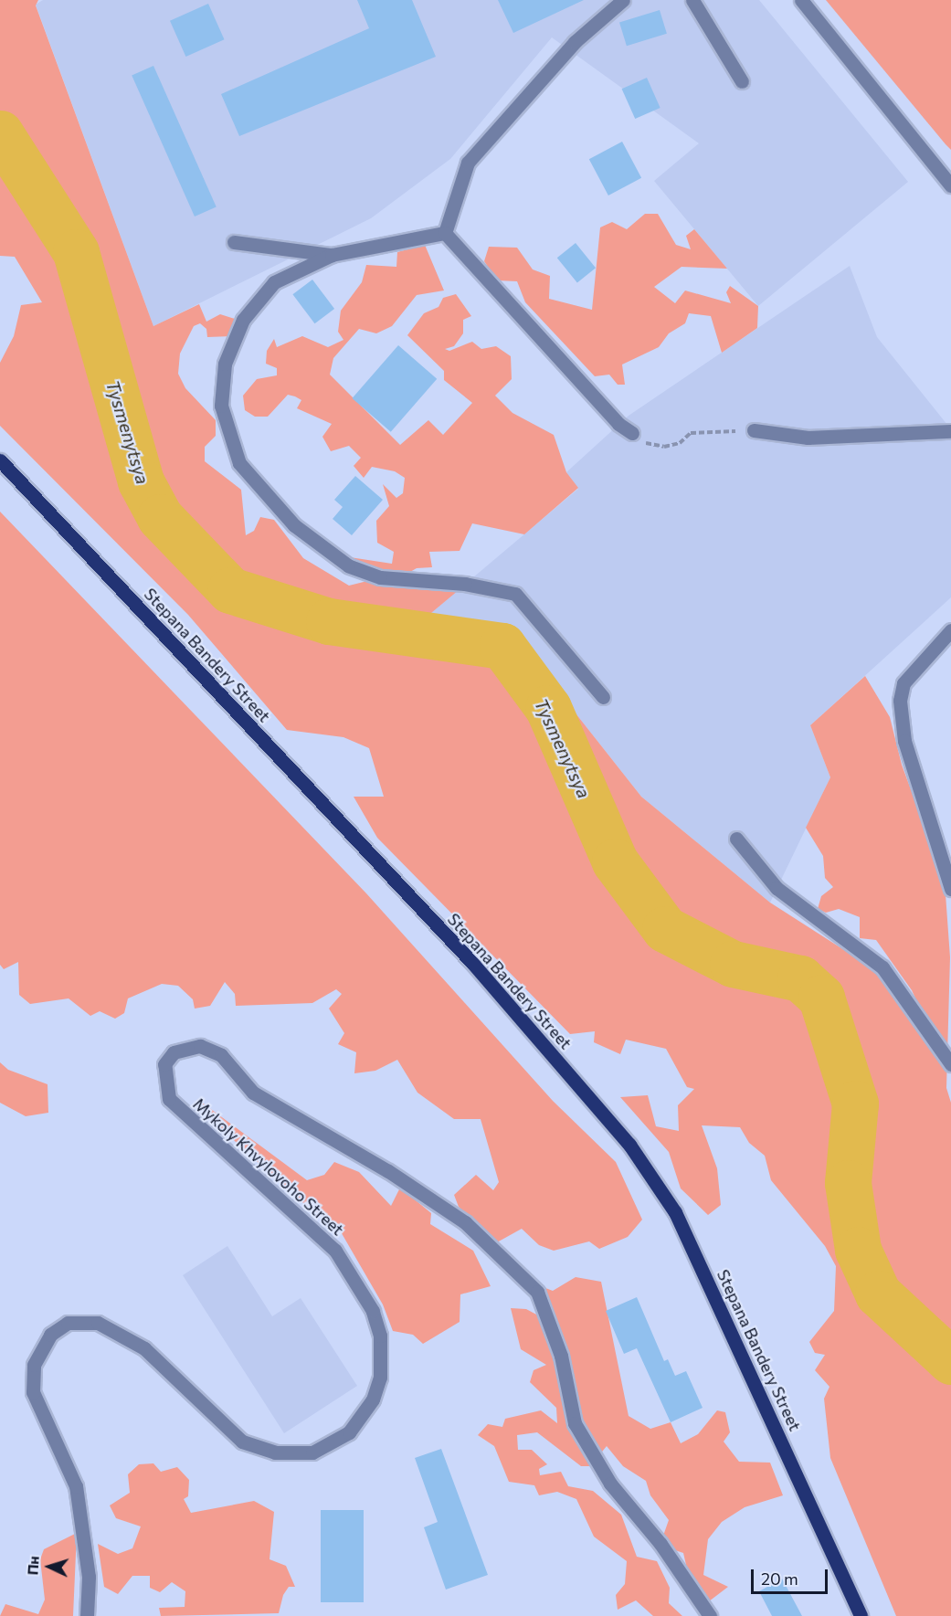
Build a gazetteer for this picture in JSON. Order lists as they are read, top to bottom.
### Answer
{
  "streets": {
    "main road": ["Stepana Bandery Street"],
    "street": ["Mykoly Khvylovoho Street"]
  },
  "water": ["Tysmenytsya"],
  "scale_bar": "20 m",
  "north": "left"
}
